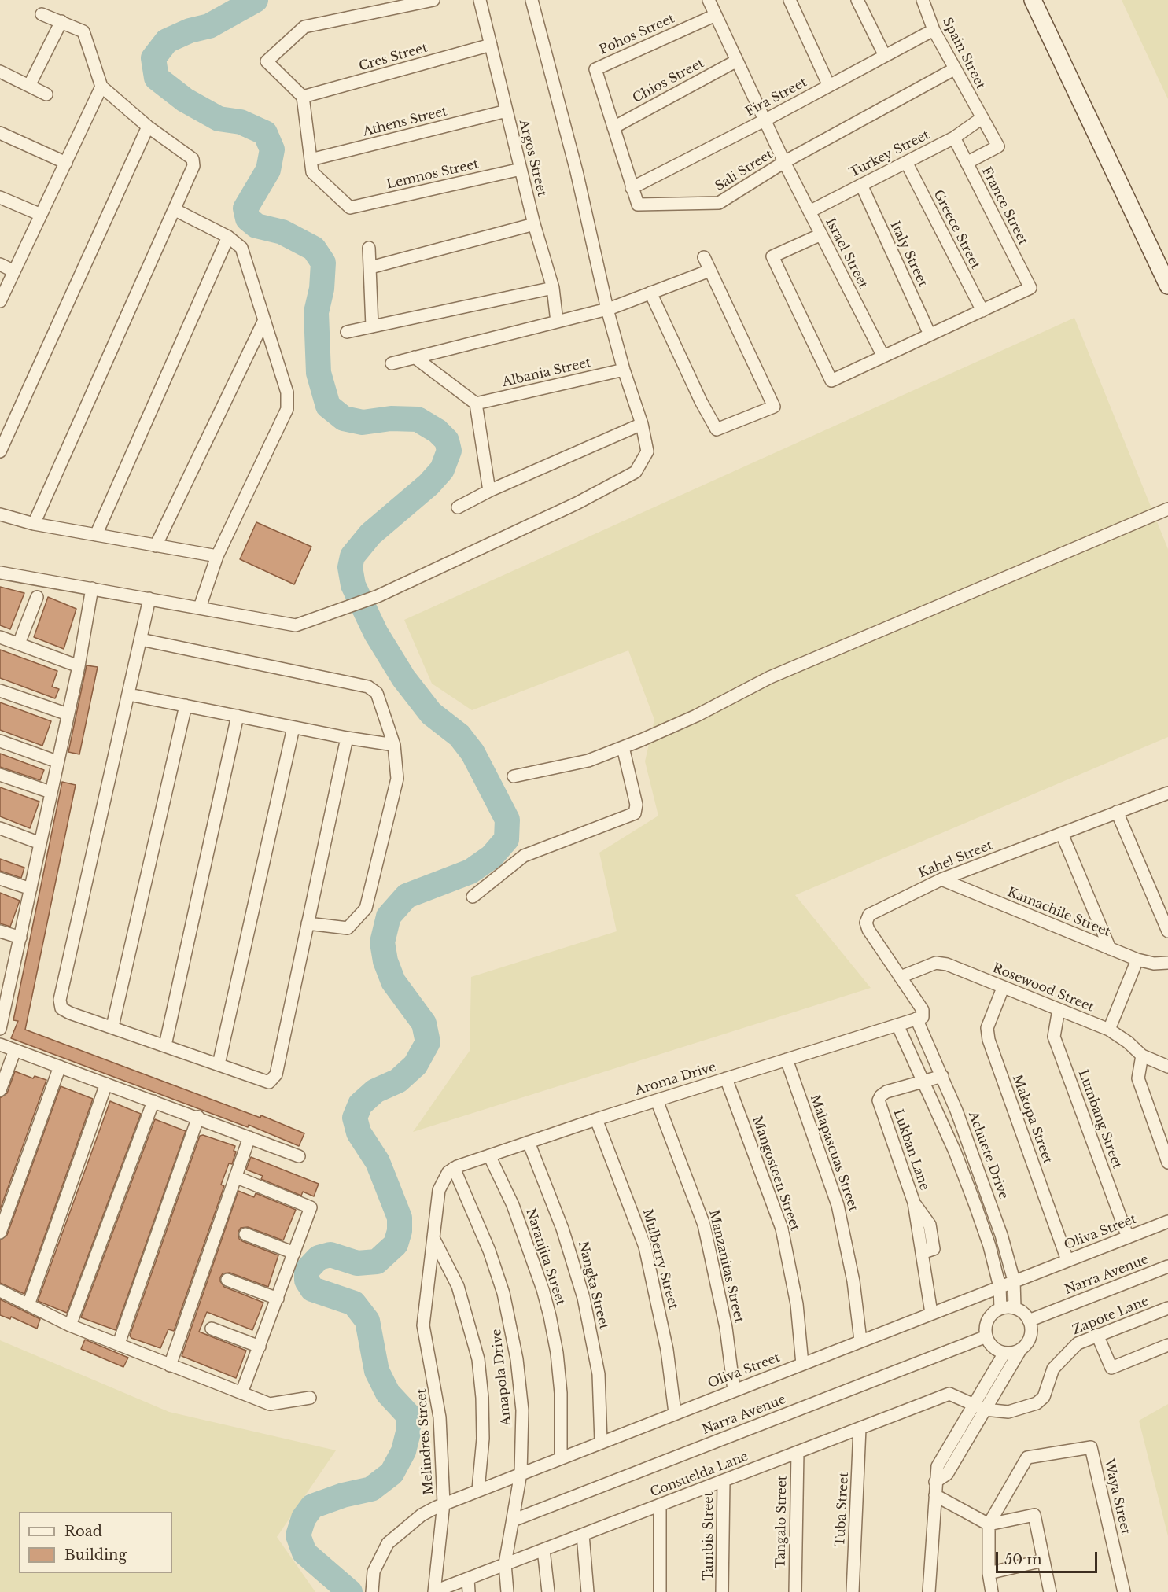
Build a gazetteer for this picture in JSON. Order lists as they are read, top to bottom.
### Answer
{
  "streets": {
    "street": [
      "Pohos Street",
      "Spain Street",
      "Cres Street",
      "Chios Street",
      "Fira Street",
      "Athens Street",
      "Turkey Street",
      "Argos Street",
      "Sali Street",
      "Lemnos Street",
      "France Street",
      "Greece Street",
      "Israel Street",
      "Italy Street",
      "Albania Street",
      "Kahel Street",
      "Kamachile Street",
      "Rosewood Street",
      "Aroma Drive",
      "Makopa Street",
      "Lumbang Street",
      "Lukban Lane",
      "Malapascuas Street",
      "Achuete Drive",
      "Mangosteen Street",
      "Oliva Street",
      "Naranjita Street",
      "Mulberry Street",
      "Manzanitas Street",
      "Narra Avenue",
      "Nangka Street",
      "Zapote Lane",
      "Amapola Drive",
      "Melindres Street",
      "Consuelda Lane",
      "Waya Street",
      "Tuba Street",
      "Tangalo Street",
      "Tambis Street"
    ]
  },
  "crossings": [
    ["Pohos Street", "Sali Street"],
    ["Pohos Street", "Israel Street"],
    ["Spain Street", "Fira Street"],
    ["Spain Street", "Turkey Street"],
    ["Spain Street", "Sali Street"],
    ["Spain Street", "France Street"],
    ["Cres Street", "Argos Street"],
    ["Chios Street", "Sali Street"],
    ["Chios Street", "Israel Street"],
    ["Fira Street", "Sali Street"],
    ["Fira Street", "Israel Street"],
    ["Athens Street", "Argos Street"],
    ["Athens Street", "Lemnos Street"],
    ["Turkey Street", "France Street"],
    ["Turkey Street", "Greece Street"],
    ["Turkey Street", "Israel Street"],
    ["Turkey Street", "Italy Street"],
    ["Argos Street", "Lemnos Street"],
    ["Sali Street", "Israel Street"],
    ["France Street", "Greece Street"],
    ["Kahel Street", "Kamachile Street"],
    ["Kahel Street", "Rosewood Street"],
    ["Kahel Street", "Aroma Drive"],
    ["Kahel Street", "Achuete Drive"],
    ["Rosewood Street", "Makopa Street"],
    ["Rosewood Street", "Lumbang Street"],
    ["Aroma Drive", "Malapascuas Street"],
    ["Aroma Drive", "Achuete Drive"],
    ["Aroma Drive", "Mangosteen Street"],
    ["Aroma Drive", "Naranjita Street"],
    ["Aroma Drive", "Mulberry Street"],
    ["Aroma Drive", "Manzanitas Street"],
    ["Aroma Drive", "Nangka Street"],
    ["Aroma Drive", "Amapola Drive"],
    ["Aroma Drive", "Melindres Street"],
    ["Makopa Street", "Oliva Street"],
    ["Lumbang Street", "Oliva Street"],
    ["Lukban Lane", "Oliva Street"],
    ["Malapascuas Street", "Oliva Street"],
    ["Achuete Drive", "Oliva Street"],
    ["Achuete Drive", "Narra Avenue"],
    ["Mangosteen Street", "Oliva Street"],
    ["Oliva Street", "Naranjita Street"],
    ["Oliva Street", "Mulberry Street"],
    ["Oliva Street", "Manzanitas Street"],
    ["Oliva Street", "Nangka Street"],
    ["Oliva Street", "Amapola Drive"],
    ["Oliva Street", "Melindres Street"],
    ["Narra Avenue", "Amapola Drive"],
    ["Zapote Lane", "Consuelda Lane"],
    ["Amapola Drive", "Consuelda Lane"],
    ["Melindres Street", "Consuelda Lane"],
    ["Consuelda Lane", "Tuba Street"],
    ["Consuelda Lane", "Tangalo Street"],
    ["Consuelda Lane", "Tambis Street"]
  ],
  "legend": ["Road", "Building"],
  "scale_bar": "50 m"
}
